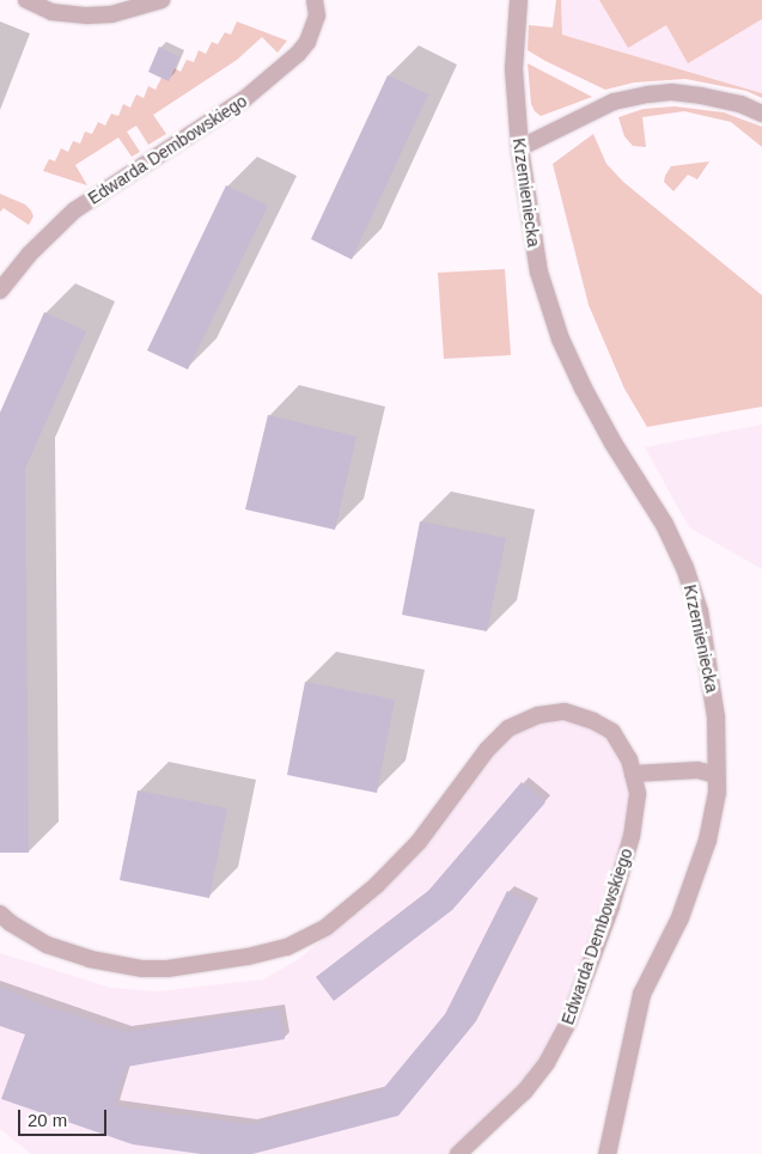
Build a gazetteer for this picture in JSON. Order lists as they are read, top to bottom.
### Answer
{
  "streets": {
    "street": ["Krzemieniecka"],
    "lane": ["Edwarda Dembowskiego"]
  },
  "scale_bar": "20 m"
}
